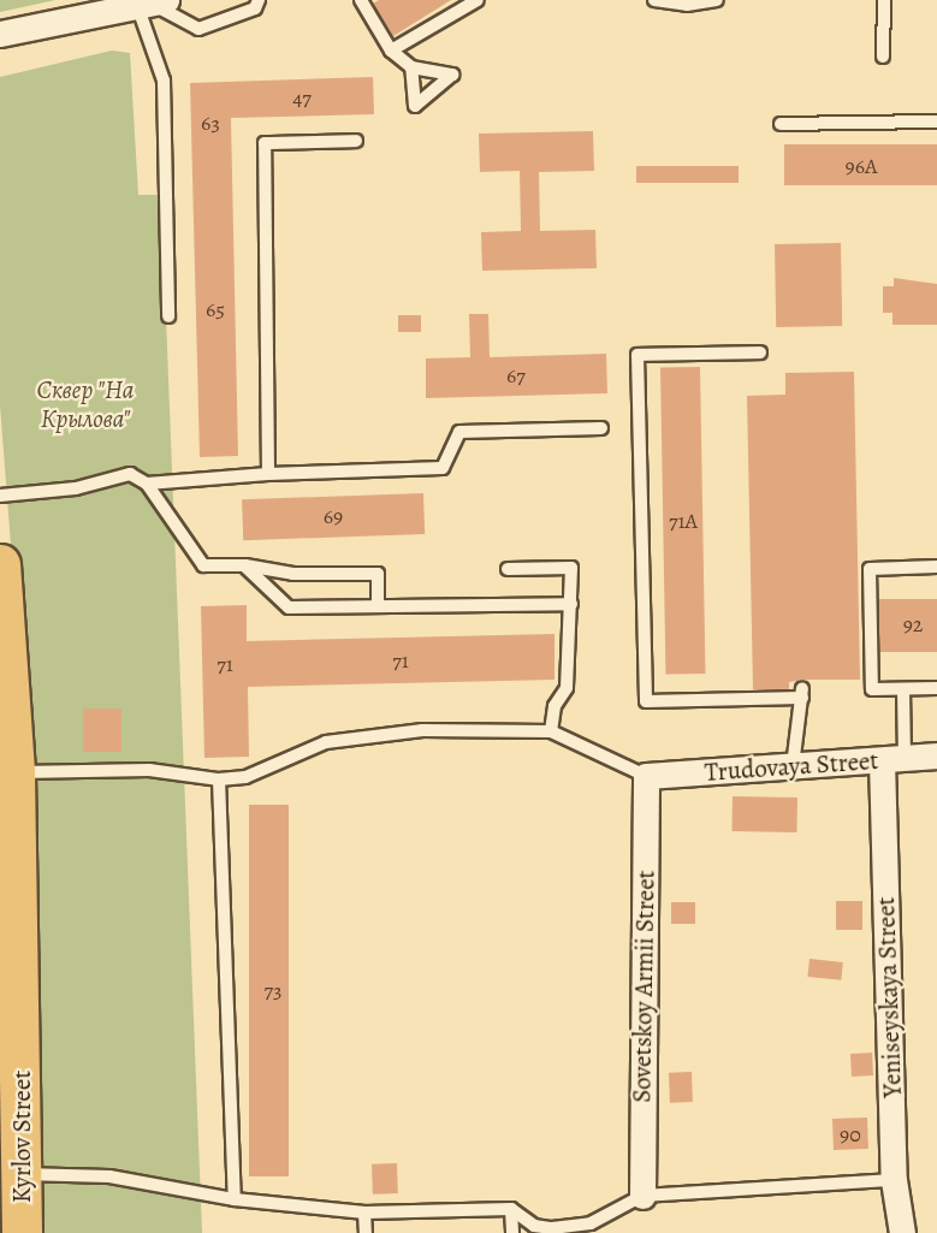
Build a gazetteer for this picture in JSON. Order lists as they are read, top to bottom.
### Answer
{
  "streets": {
    "main road": ["Kyrlov Street"],
    "street": ["Trudovaya Street", "Sovetskoy Armii Street", "Yeniseyskaya Street"]
  },
  "crossings": [
    ["Trudovaya Street", "Sovetskoy Armii Street"],
    ["Trudovaya Street", "Yeniseyskaya Street"]
  ],
  "parks": ["Сквер \"На Крылова\""],
  "house_numbers": [
    "47",
    "63",
    "96А",
    "65",
    "67",
    "69",
    "71А",
    "92",
    "71",
    "71",
    "73",
    "90"
  ]
}
